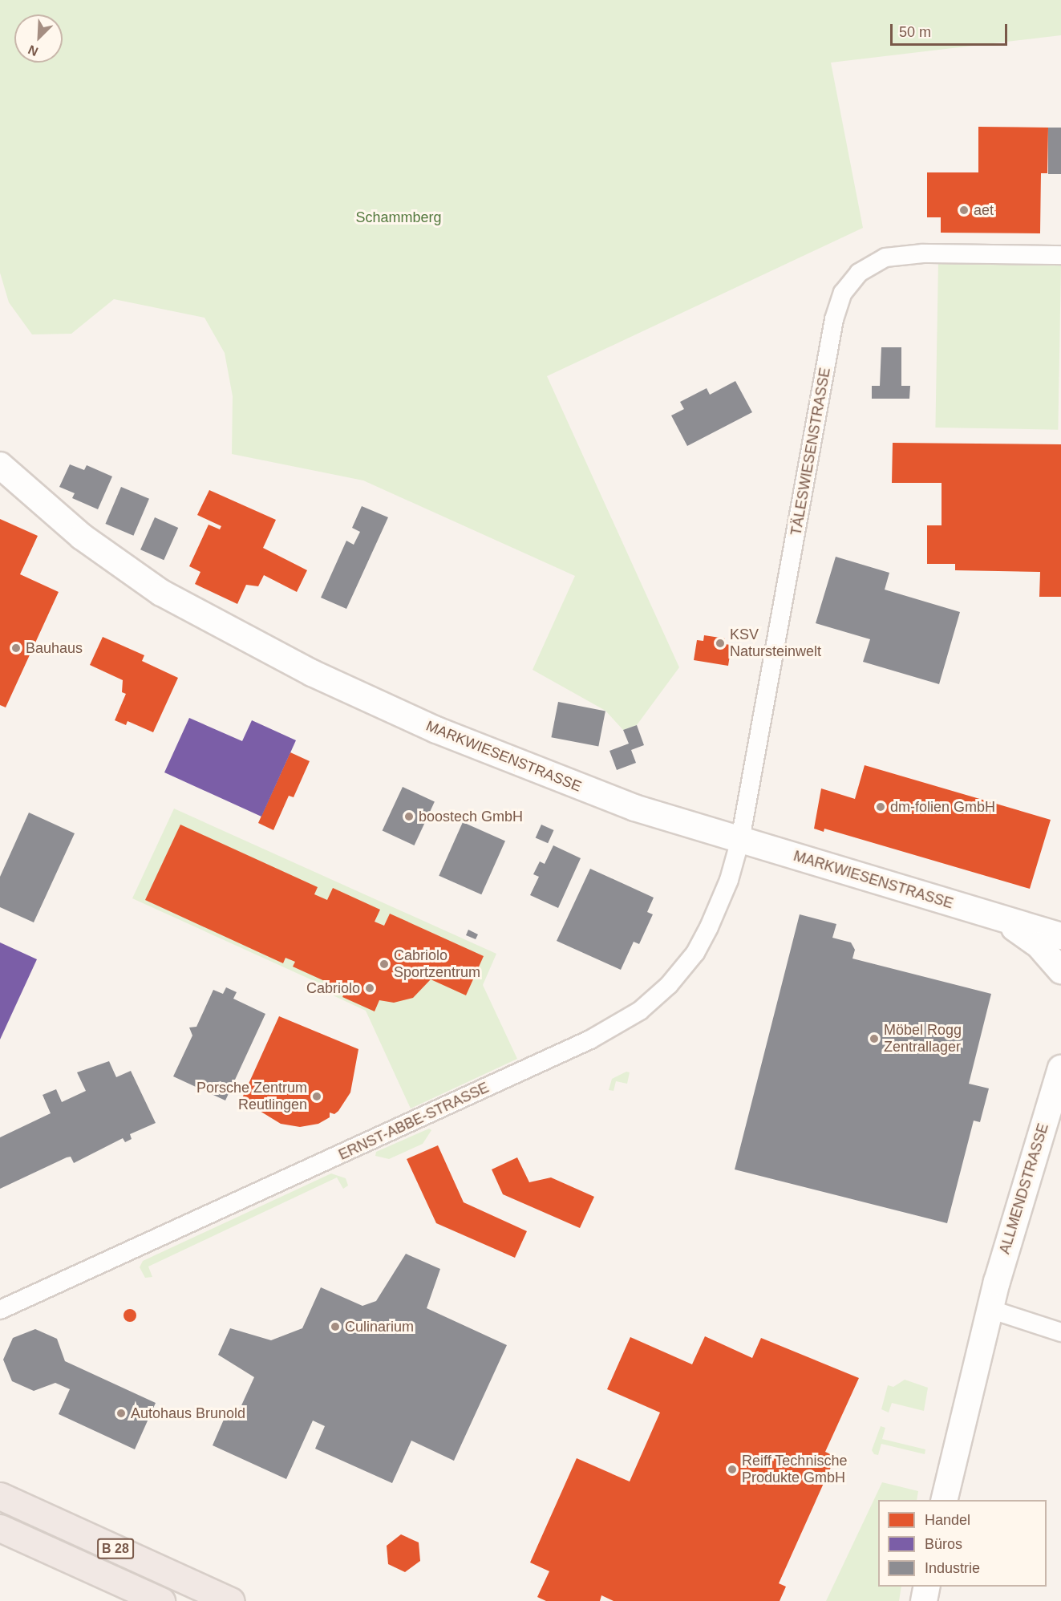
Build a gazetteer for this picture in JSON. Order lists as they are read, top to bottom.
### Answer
{
  "streets": {
    "highway": ["B 28"],
    "street": [
      "TÄLESWIESENSTRASSE",
      "MARKWIESENSTRASSE",
      "ERNST-ABBE-STRASSE",
      "ALLMENDSTRASSE"
    ]
  },
  "crossings": [
    ["TÄLESWIESENSTRASSE", "MARKWIESENSTRASSE"],
    ["TÄLESWIESENSTRASSE", "ERNST-ABBE-STRASSE"],
    ["MARKWIESENSTRASSE", "ERNST-ABBE-STRASSE"]
  ],
  "parks": ["Schammberg"],
  "places": [
    "aet",
    "KSV Natursteinwelt",
    "Bauhaus",
    "dm-folien GmbH",
    "boostech GmbH",
    "Cabriolo Sportzentrum",
    "Cabriolo",
    "Möbel Rogg Zentrallager",
    "Porsche Zentrum Reutlingen",
    "Culinarium",
    "Autohaus Brunold",
    "Reiff Technische Produkte GmbH"
  ],
  "legend": ["Handel", "Büros", "Industrie"],
  "scale_bar": "50 m",
  "north": "bottom left"
}
